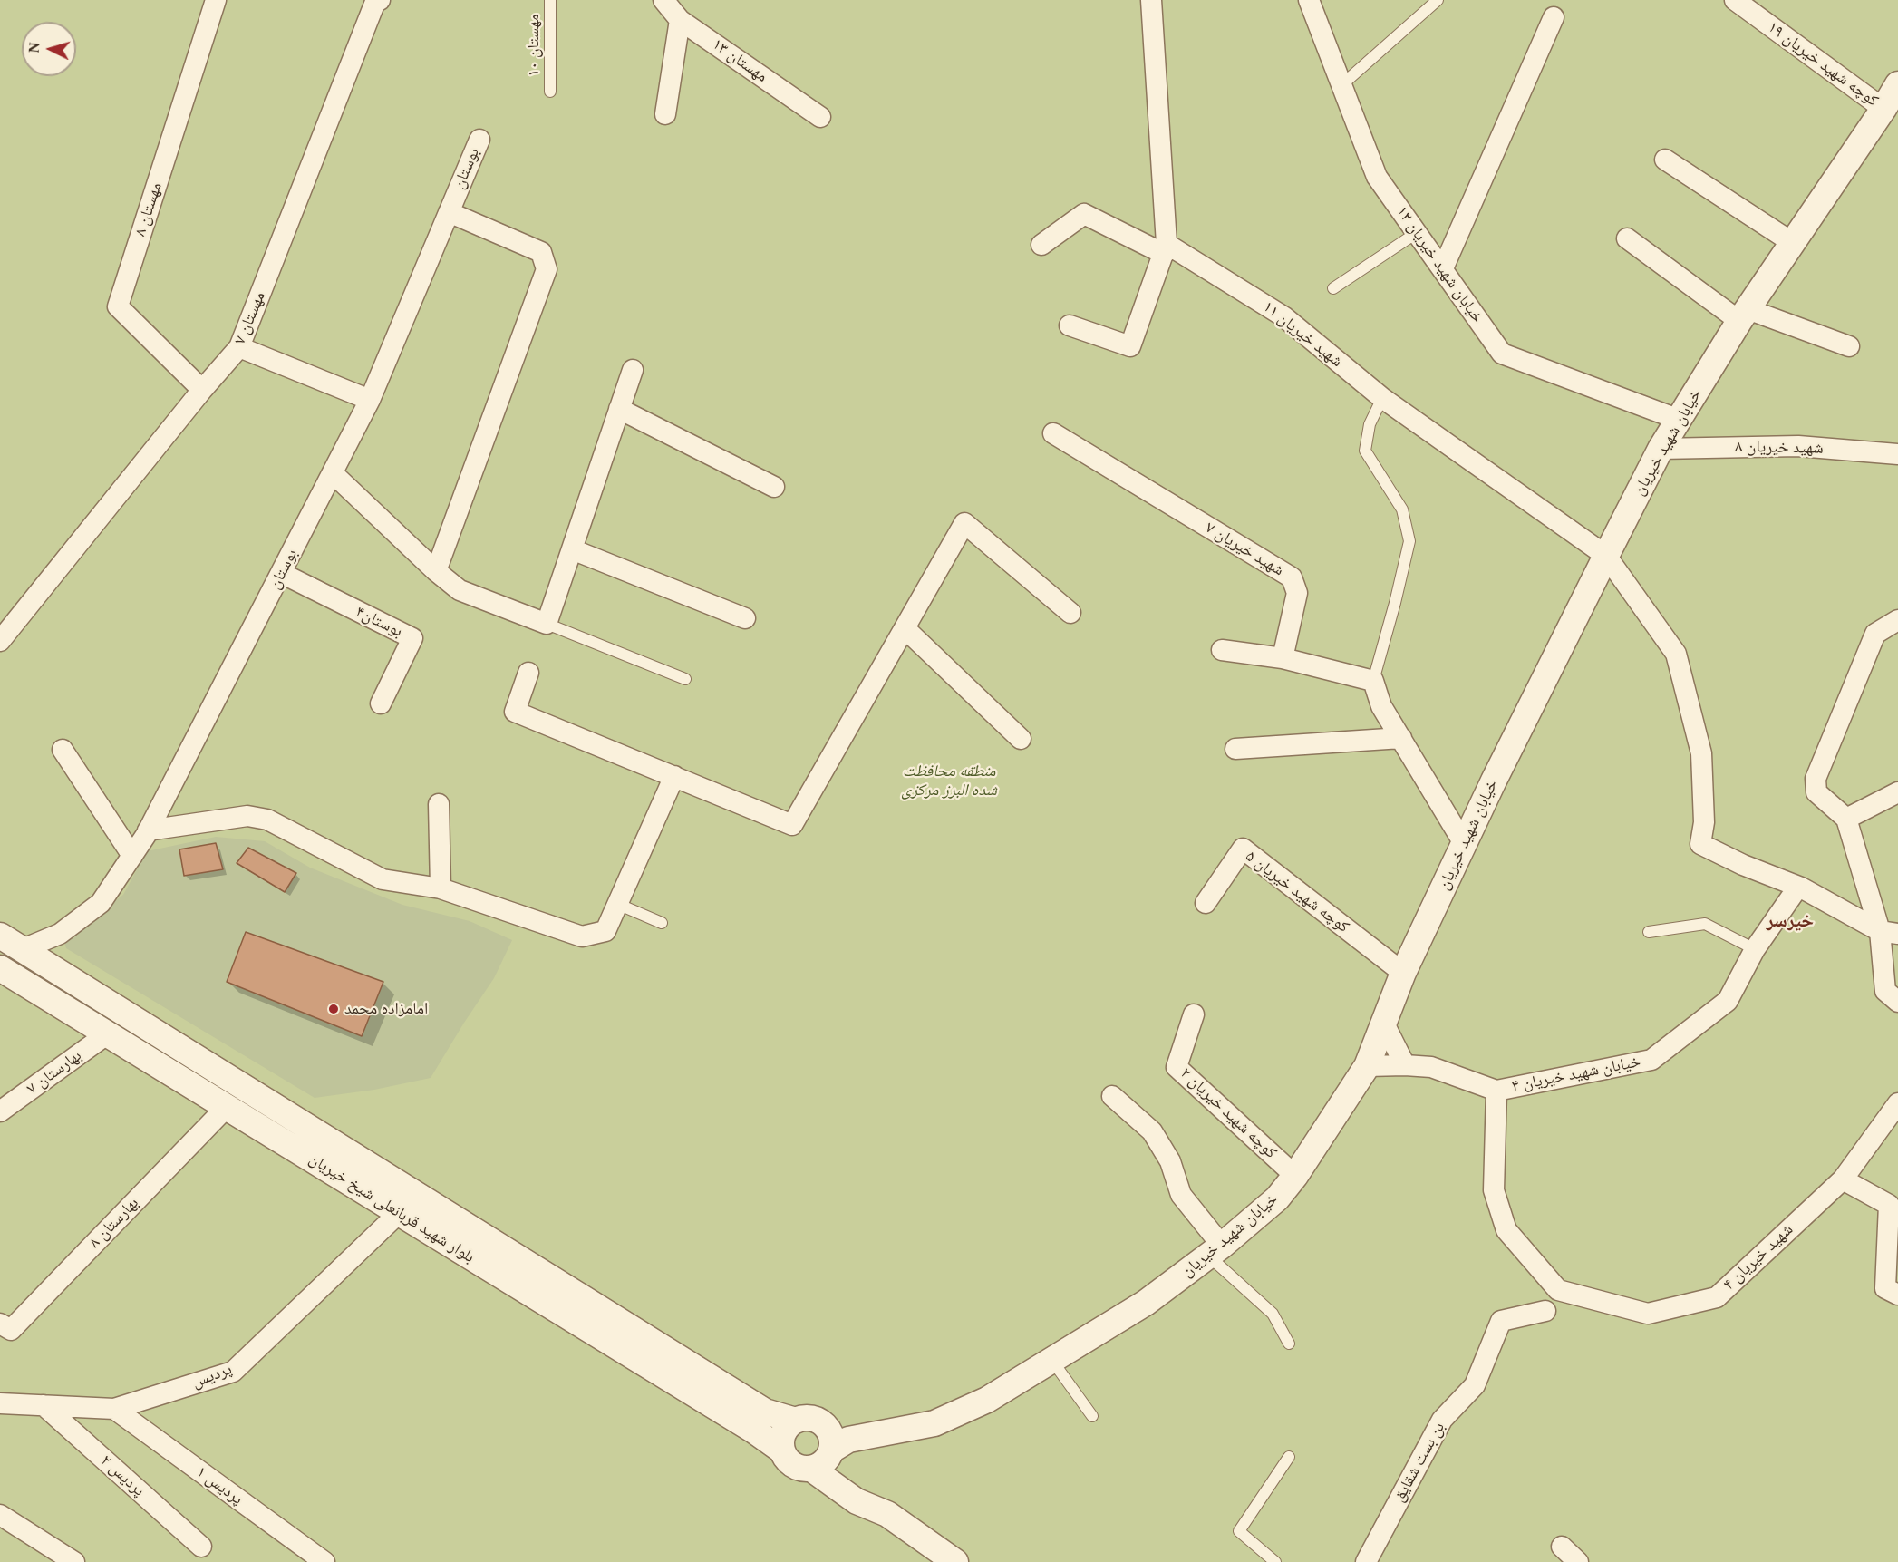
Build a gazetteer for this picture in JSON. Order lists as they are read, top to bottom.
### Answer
{
  "streets": {
    "street": [
      "مهستان ۱۳",
      "کوچه شهید خیریان ۱۹",
      "بوستان",
      "مهستان ۸",
      "خیابان شهید خیریان ۱۲",
      "مهستان ۷",
      "شهید خیریان ۱۱",
      "خیابان شهید خیریان",
      "شهید خیریان ۸",
      "شهید خیریان ۷",
      "بوستان۴",
      "کوچه شهید خیریان ۵",
      "بهارستان ۷",
      "خیابان شهید خیریان ۴",
      "کوچه شهید خیریان ۲",
      "بلوار شهید قربانعلی شیخ خیریان",
      "بهارستان ۸",
      "شهید خیریان ۴",
      "پردیس",
      "بن بست شقایق",
      "پردیس ۲",
      "پردیس ۱"
    ],
    "lane": ["مهستان ۱۰"]
  },
  "crossings": [
    ["کوچه شهید خیریان ۱۹", "خیابان شهید خیریان"],
    ["بوستان", "بوستان۴"],
    ["مهستان ۸", "مهستان ۷"],
    ["خیابان شهید خیریان ۱۲", "خیابان شهید خیریان"],
    ["شهید خیریان ۱۱", "خیابان شهید خیریان"],
    ["شهید خیریان ۱۱", "خیابان شهید خیریان ۴"],
    ["خیابان شهید خیریان", "شهید خیریان ۸"],
    ["خیابان شهید خیریان", "کوچه شهید خیریان ۵"],
    ["خیابان شهید خیریان", "خیابان شهید خیریان ۴"],
    ["خیابان شهید خیریان", "کوچه شهید خیریان ۲"],
    ["خیابان شهید خیریان", "بلوار شهید قربانعلی شیخ خیریان"],
    ["بهارستان ۷", "بلوار شهید قربانعلی شیخ خیریان"],
    ["خیابان شهید خیریان ۴", "شهید خیریان ۴"],
    ["بلوار شهید قربانعلی شیخ خیریان", "بهارستان ۸"],
    ["بلوار شهید قربانعلی شیخ خیریان", "پردیس"],
    ["پردیس", "پردیس ۲"],
    ["پردیس", "پردیس ۱"]
  ],
  "districts": ["خیرسر"],
  "parks": ["منطقه محافظت شده البرز مرکزی"],
  "places": ["امامزاده محمد"],
  "north": "left"
}
